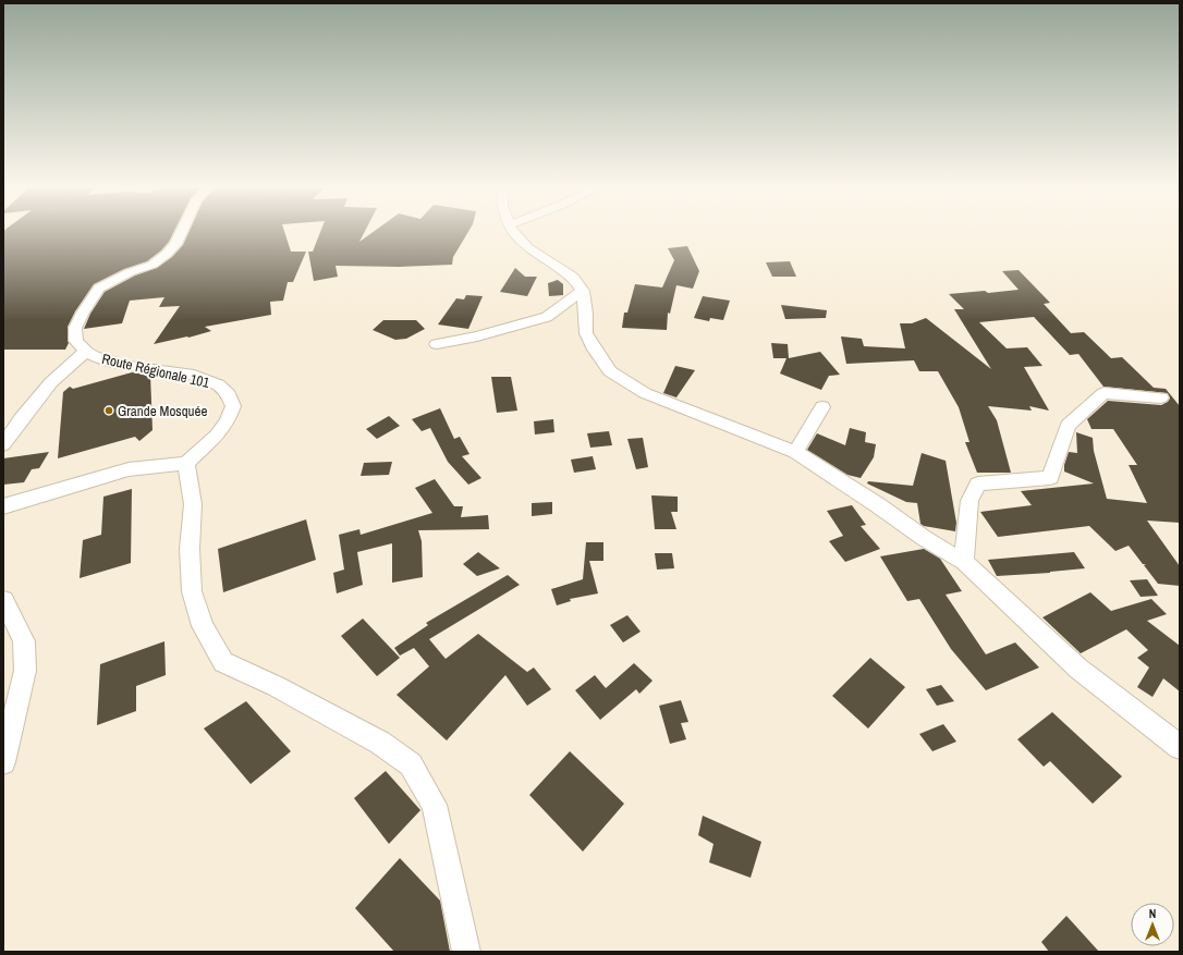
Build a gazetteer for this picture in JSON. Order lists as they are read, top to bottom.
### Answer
{
  "streets": {
    "street": ["Route Régionale 101"]
  },
  "places": ["Grande Mosquée"],
  "north": "top"
}
